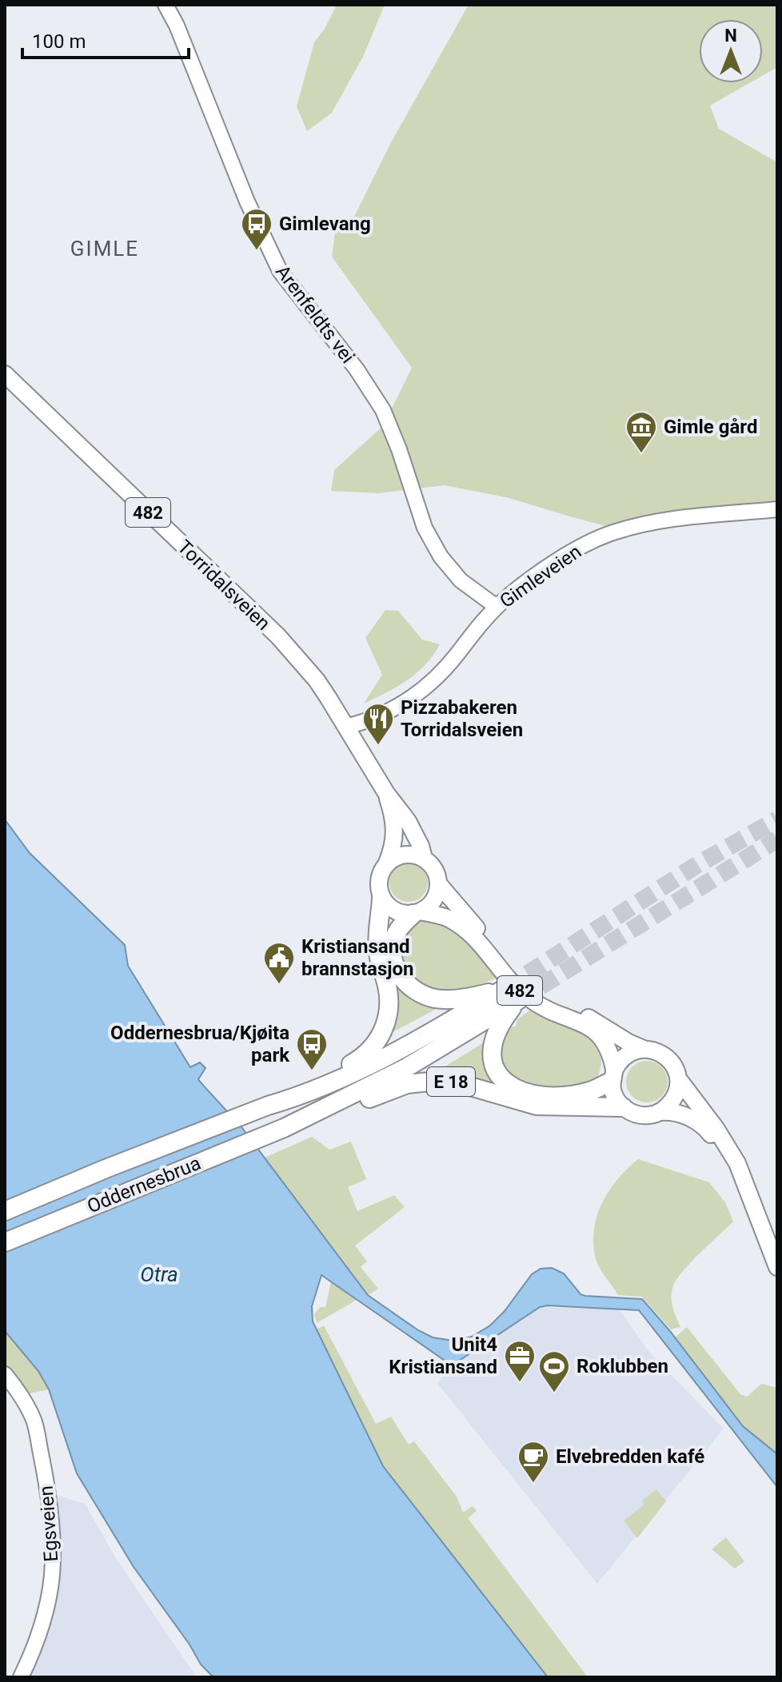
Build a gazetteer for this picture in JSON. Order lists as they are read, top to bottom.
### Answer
{
  "streets": {
    "highway": ["E 18", "Oddernesbrua"],
    "main road": ["482", "Torridalsveien"],
    "street": ["Arenfeldts vei", "Gimleveien", "Egsveien"]
  },
  "crossings": [
    ["Arenfeldts vei", "Gimleveien"],
    ["482", "Torridalsveien"],
    ["482", "E 18"],
    ["Gimleveien", "Torridalsveien"],
    ["Torridalsveien", "E 18"],
    ["E 18", "Oddernesbrua"]
  ],
  "districts": ["GIMLE"],
  "water": ["Otra"],
  "places": {
    "bus stop": ["Gimlevang", "Oddernesbrua/Kjøita park"],
    "museum": ["Gimle gård"],
    "restaurant": ["Pizzabakeren Torridalsveien"],
    "public building": ["Kristiansand brannstasjon"],
    "office": ["Unit4 Kristiansand"],
    "sports": ["Roklubben"],
    "cafe": ["Elvebredden kafé"]
  },
  "scale_bar": "100 m",
  "north": "top"
}
